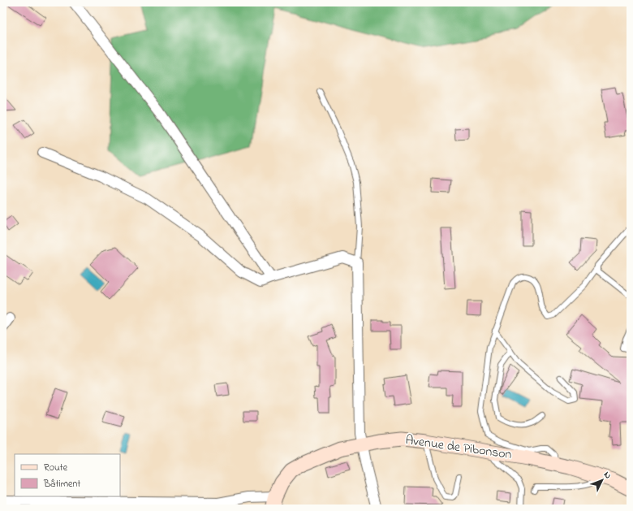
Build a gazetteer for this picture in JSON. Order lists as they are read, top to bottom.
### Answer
{
  "streets": {
    "street": ["Avenue de Pibonson"]
  },
  "legend": ["Route", "Bâtiment"],
  "north": "top right"
}
